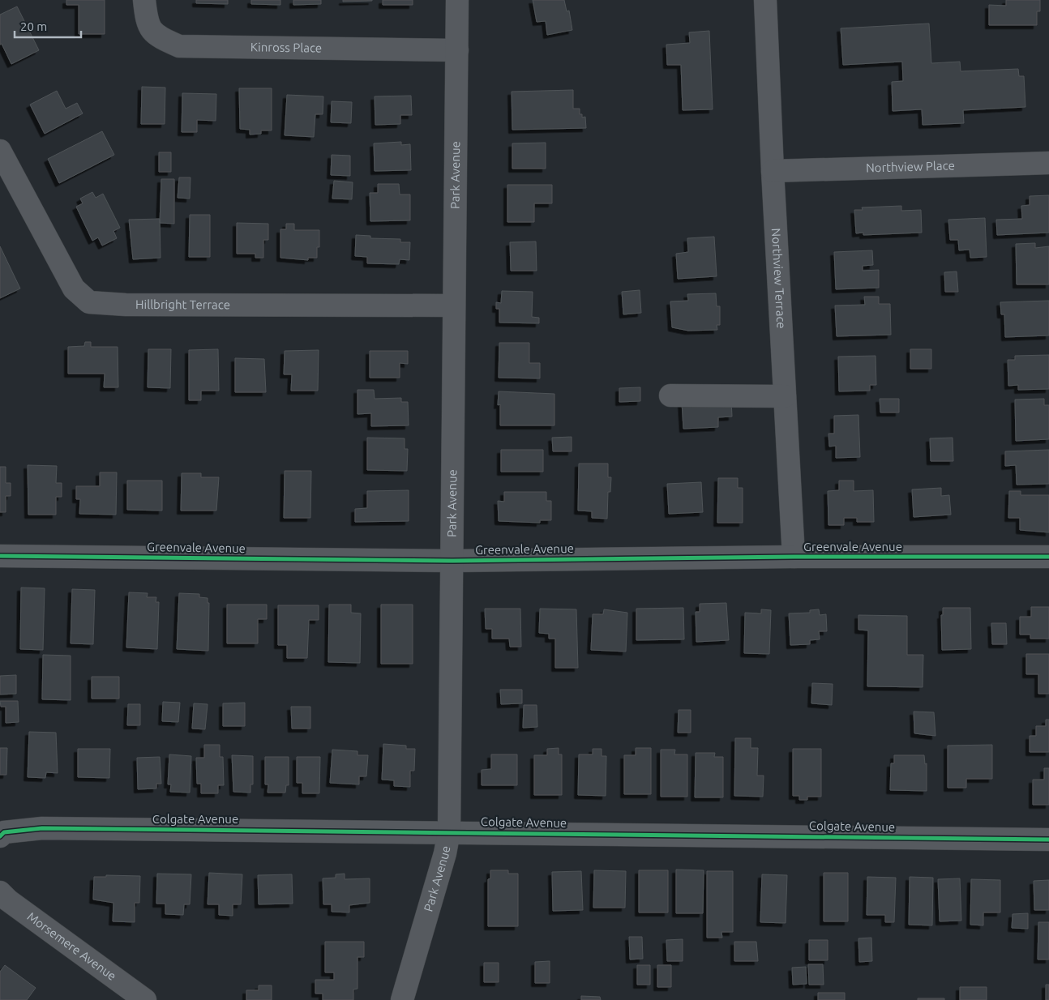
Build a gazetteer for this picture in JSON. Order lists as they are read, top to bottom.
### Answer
{
  "streets": {
    "street": [
      "Kinross Place",
      "Northview Place",
      "Park Avenue",
      "Northview Terrace",
      "Hillbright Terrace",
      "Greenvale Avenue",
      "Colgate Avenue",
      "Morsemere Avenue"
    ]
  },
  "crossings": [
    ["Kinross Place", "Park Avenue"],
    ["Northview Place", "Northview Terrace"],
    ["Park Avenue", "Hillbright Terrace"],
    ["Park Avenue", "Greenvale Avenue"],
    ["Park Avenue", "Colgate Avenue"],
    ["Northview Terrace", "Greenvale Avenue"]
  ],
  "scale_bar": "20 m"
}
